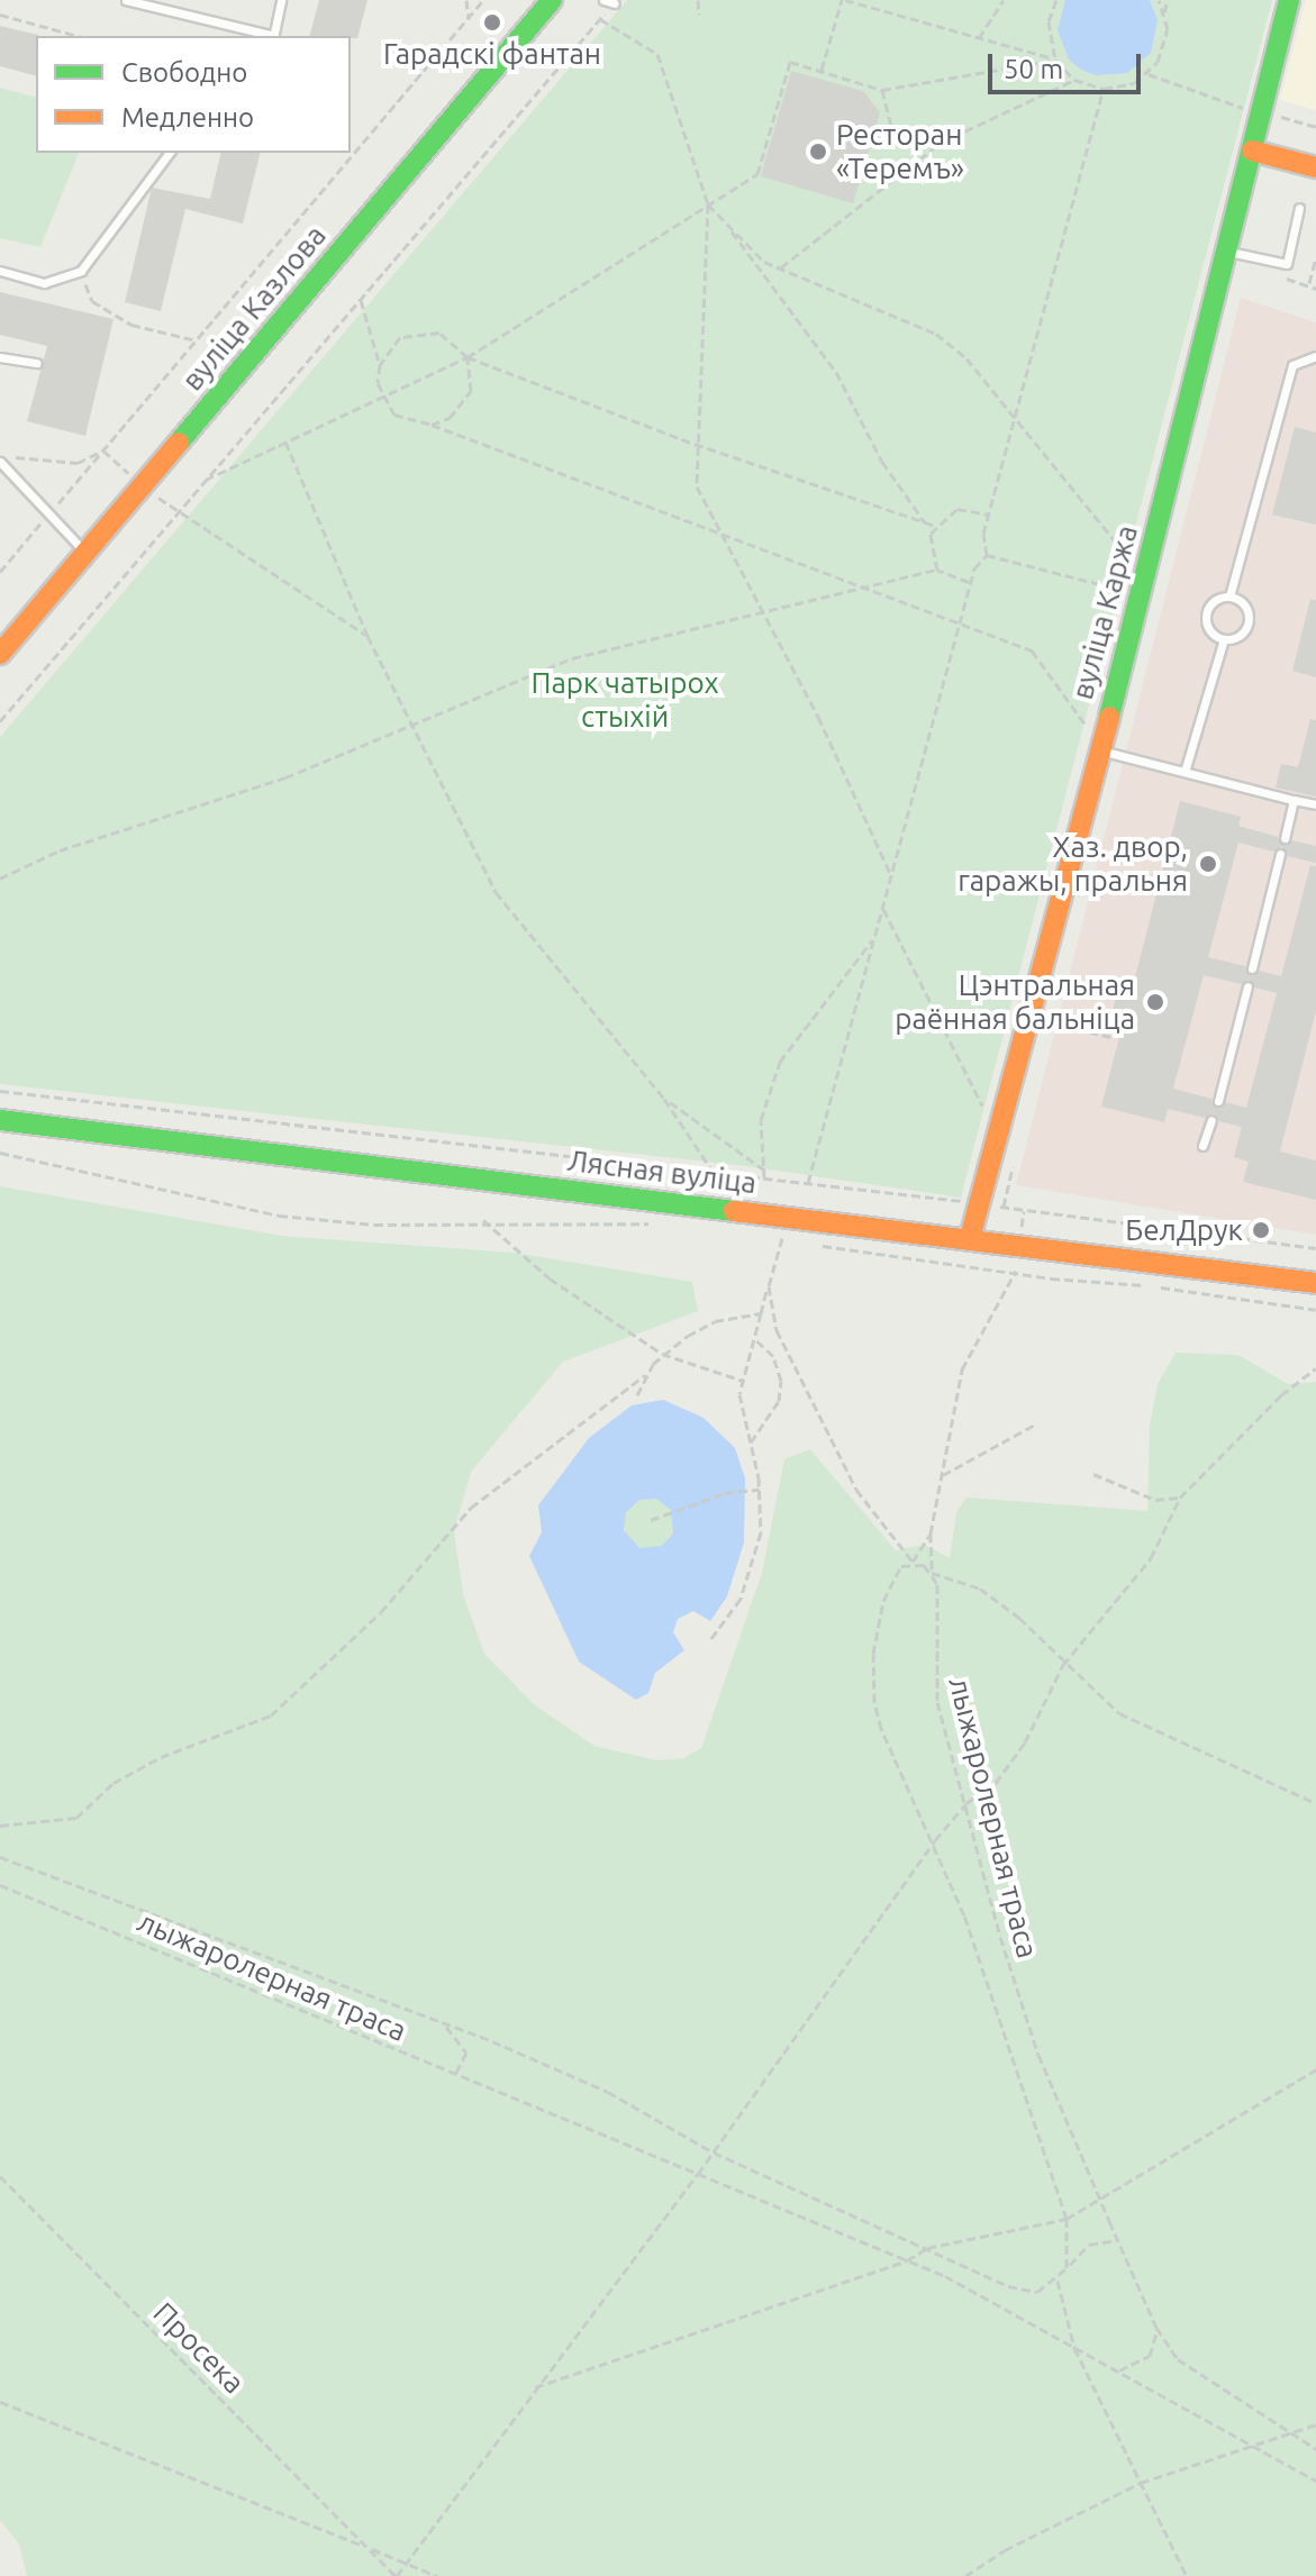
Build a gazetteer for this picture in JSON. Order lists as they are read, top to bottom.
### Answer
{
  "streets": {
    "main road": ["вуліца Казлова", "вуліца Каржа", "Лясная вуліца"],
    "path": ["лыжаролерная траса", "Просека"]
  },
  "crossings": [
    ["вуліца Каржа", "Лясная вуліца"]
  ],
  "parks": ["Парк чатырох стыхій"],
  "places": [
    "Гарадскі фантан",
    "Ресторан «Теремъ»",
    "Хаз. двор, гаражы, пральня",
    "Цэнтральная раённая бальніца",
    "БелДрук"
  ],
  "legend": ["Свободно", "Медленно"],
  "scale_bar": "50 m"
}
